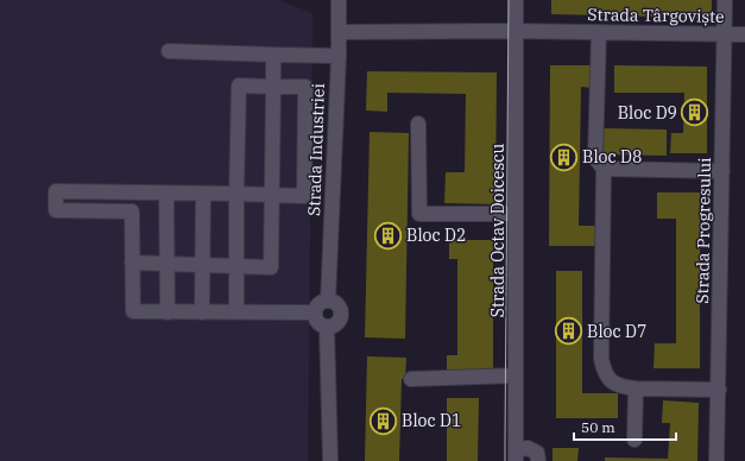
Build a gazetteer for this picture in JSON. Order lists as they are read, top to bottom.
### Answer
{
  "streets": {
    "street": [
      "Strada Târgoviște",
      "Strada Industriei",
      "Strada Octav Doicescu",
      "Strada Progresului"
    ]
  },
  "crossings": [
    ["Strada Târgoviște", "Strada Industriei"],
    ["Strada Târgoviște", "Strada Octav Doicescu"],
    ["Strada Târgoviște", "Strada Progresului"]
  ],
  "places": {
    "building": [
      "Bloc D9",
      "Bloc D8",
      "Bloc D2",
      "Bloc D7",
      "Bloc D1"
    ]
  },
  "scale_bar": "50 m"
}
